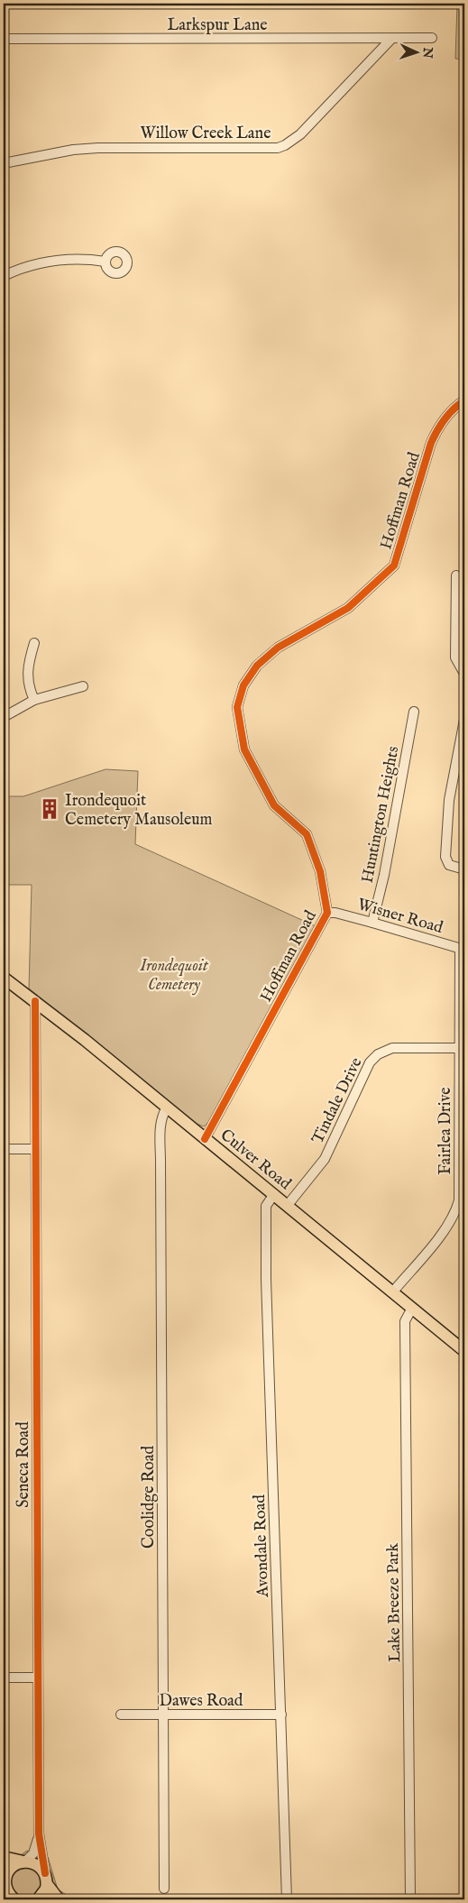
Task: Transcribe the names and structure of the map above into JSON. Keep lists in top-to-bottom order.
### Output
{
  "streets": {
    "main road": ["Culver Road"],
    "street": [
      "Larkspur Lane",
      "Willow Creek Lane",
      "Hoffman Road",
      "Huntington Heights",
      "Wisner Road",
      "Tindale Drive",
      "Fairlea Drive",
      "Seneca Road",
      "Coolidge Road",
      "Avondale Road",
      "Lake Breeze Park",
      "Dawes Road"
    ]
  },
  "crossings": [
    ["Larkspur Lane", "Willow Creek Lane"],
    ["Hoffman Road", "Wisner Road"],
    ["Hoffman Road", "Culver Road"],
    ["Huntington Heights", "Wisner Road"],
    ["Wisner Road", "Fairlea Drive"],
    ["Tindale Drive", "Fairlea Drive"],
    ["Tindale Drive", "Culver Road"],
    ["Fairlea Drive", "Culver Road"],
    ["Culver Road", "Seneca Road"],
    ["Culver Road", "Coolidge Road"],
    ["Culver Road", "Avondale Road"],
    ["Culver Road", "Lake Breeze Park"],
    ["Coolidge Road", "Dawes Road"],
    ["Avondale Road", "Dawes Road"]
  ],
  "parks": ["Irondequoit Cemetery"],
  "places": {
    "building": ["Irondequoit Cemetery Mausoleum"]
  },
  "north": "right"
}
